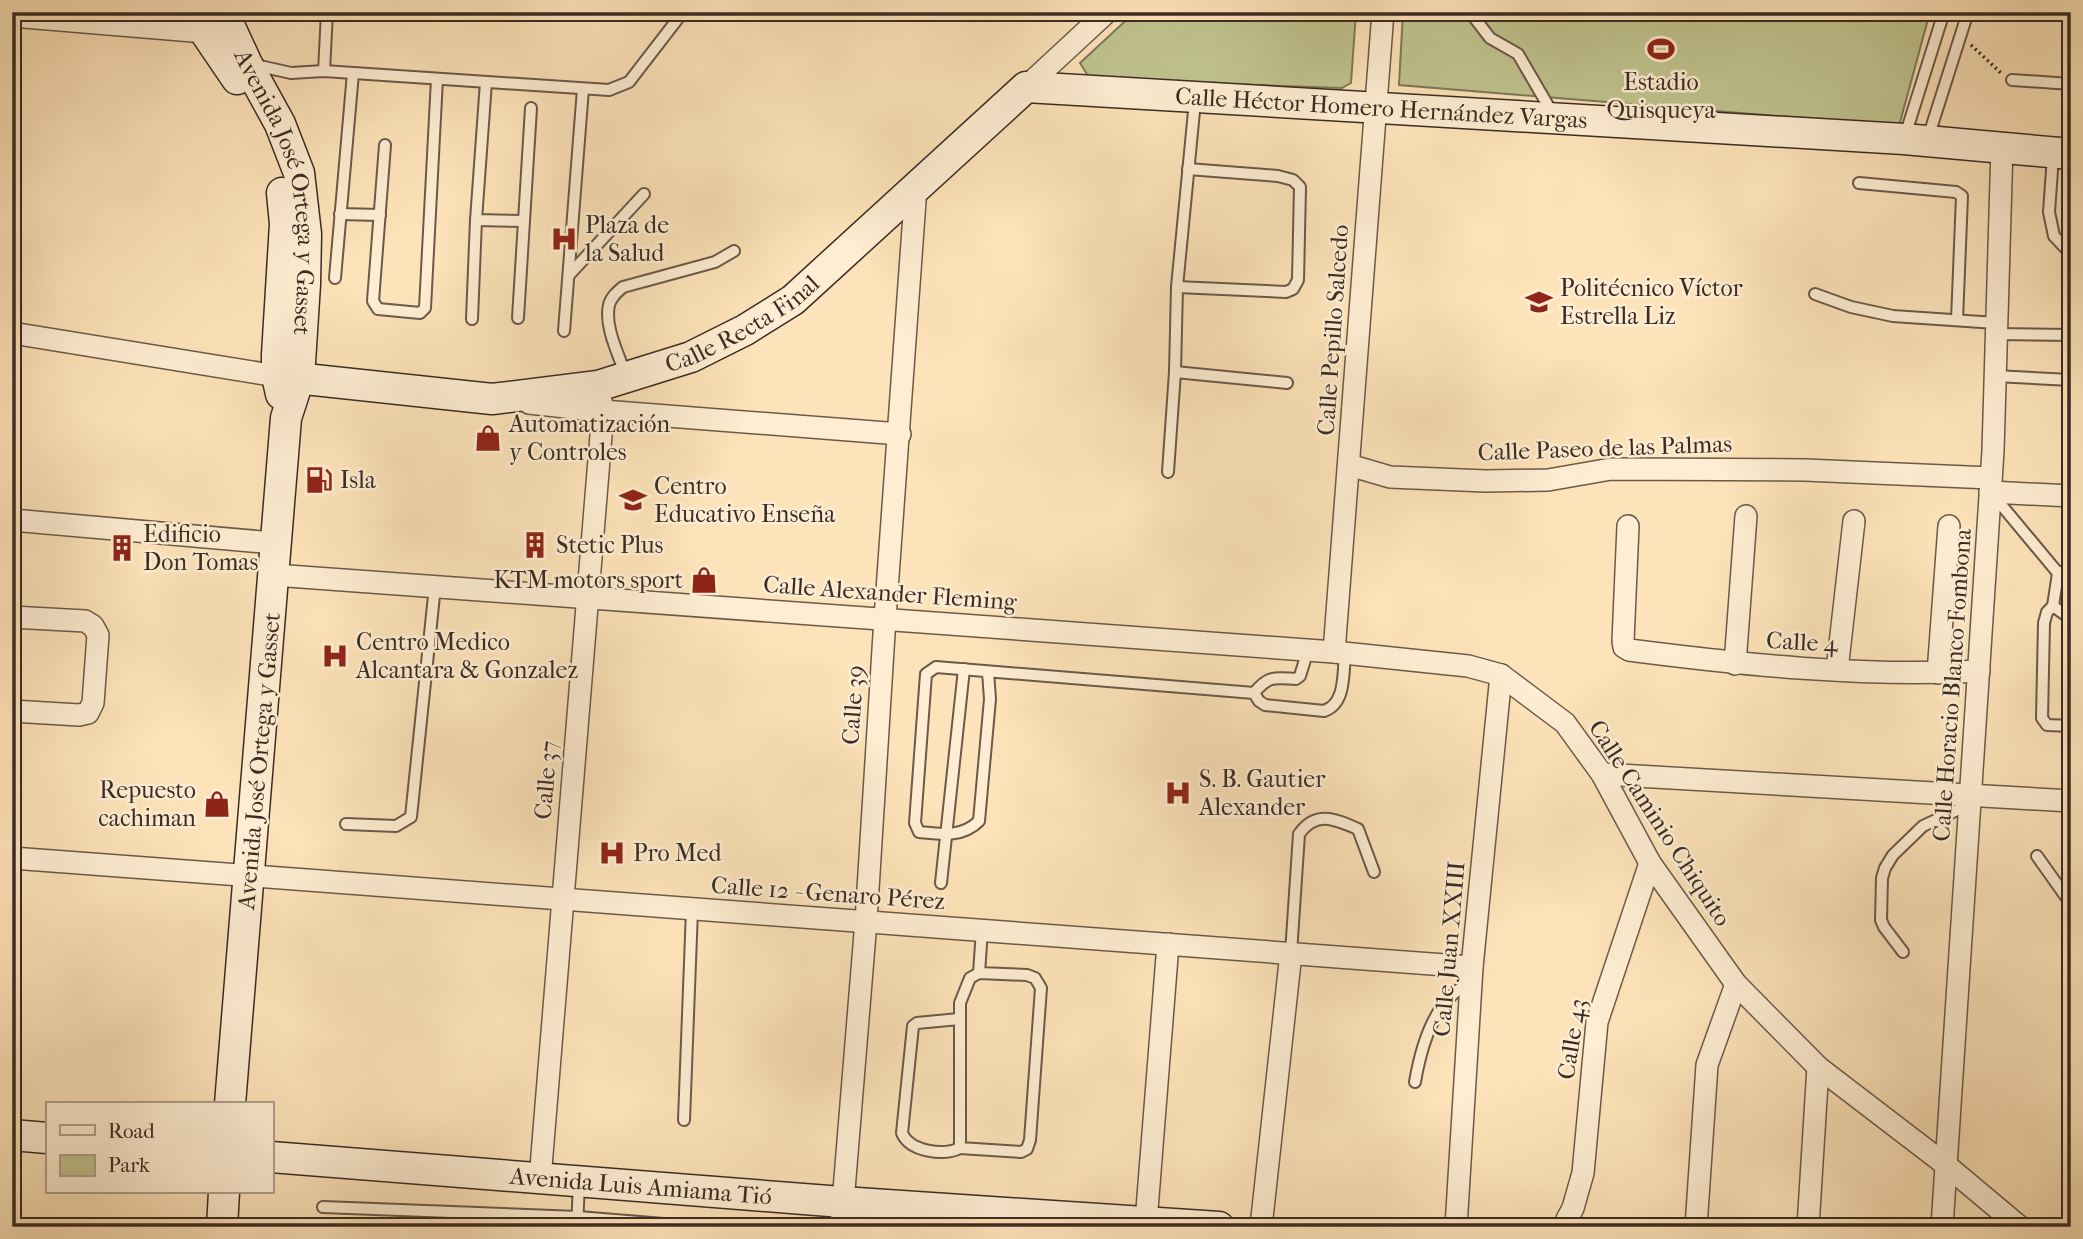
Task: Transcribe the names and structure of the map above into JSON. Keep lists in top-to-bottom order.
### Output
{
  "streets": {
    "main road": [
      "Calle Héctor Homero Hernández Vargas",
      "Avenida José Ortega y Gasset",
      "Calle Recta Final",
      "Avenida Luis Amiama Tió"
    ],
    "street": [
      "Calle Pepillo Salcedo",
      "Calle Paseo de las Palmas",
      "Calle Alexander Fleming",
      "Calle 4",
      "Calle Horacio Blanco Fombona",
      "Calle 39",
      "Calle 37",
      "Calle Caminio Chiquito",
      "Calle 12 - Genaro Pérez",
      "Calle Juan XXIII",
      "Calle 43"
    ]
  },
  "crossings": [
    ["Calle Héctor Homero Hernández Vargas", "Calle Recta Final"],
    ["Calle Héctor Homero Hernández Vargas", "Calle Pepillo Salcedo"],
    ["Calle Héctor Homero Hernández Vargas", "Calle Horacio Blanco Fombona"],
    ["Avenida José Ortega y Gasset", "Calle Recta Final"],
    ["Avenida José Ortega y Gasset", "Calle Alexander Fleming"],
    ["Avenida José Ortega y Gasset", "Calle 12 - Genaro Pérez"],
    ["Calle Recta Final", "Calle 39"],
    ["Calle Recta Final", "Calle 37"],
    ["Calle Pepillo Salcedo", "Calle Paseo de las Palmas"],
    ["Calle Pepillo Salcedo", "Calle Alexander Fleming"],
    ["Calle Paseo de las Palmas", "Calle Horacio Blanco Fombona"],
    ["Calle Alexander Fleming", "Calle 39"],
    ["Calle Alexander Fleming", "Calle 37"],
    ["Calle Alexander Fleming", "Calle Caminio Chiquito"],
    ["Calle Alexander Fleming", "Calle Juan XXIII"],
    ["Calle 4", "Calle Horacio Blanco Fombona"],
    ["Calle Horacio Blanco Fombona", "Calle Caminio Chiquito"],
    ["Calle 39", "Calle 12 - Genaro Pérez"],
    ["Calle 39", "Avenida Luis Amiama Tió"],
    ["Calle 37", "Calle 12 - Genaro Pérez"],
    ["Calle 37", "Avenida Luis Amiama Tió"],
    ["Calle Caminio Chiquito", "Calle Juan XXIII"],
    ["Calle Caminio Chiquito", "Calle 43"],
    ["Calle 12 - Genaro Pérez", "Calle Juan XXIII"]
  ],
  "places": {
    "sports": ["Estadio Quisqueya"],
    "hospital": [
      "Plaza de la Salud",
      "Centro Medico Alcantara & Gonzalez",
      "S. B. Gautier Alexander",
      "Pro Med"
    ],
    "school or university": ["Politécnico Víctor Estrella Liz", "Centro Educativo Enseña"],
    "shop": ["Automatización y Controles", "KTM motors sport", "Repuesto cachiman"],
    "fuel station": ["Isla"],
    "building": ["Stetic Plus", "Edificio Don Tomas"]
  },
  "legend": ["Road", "Park"]
}
